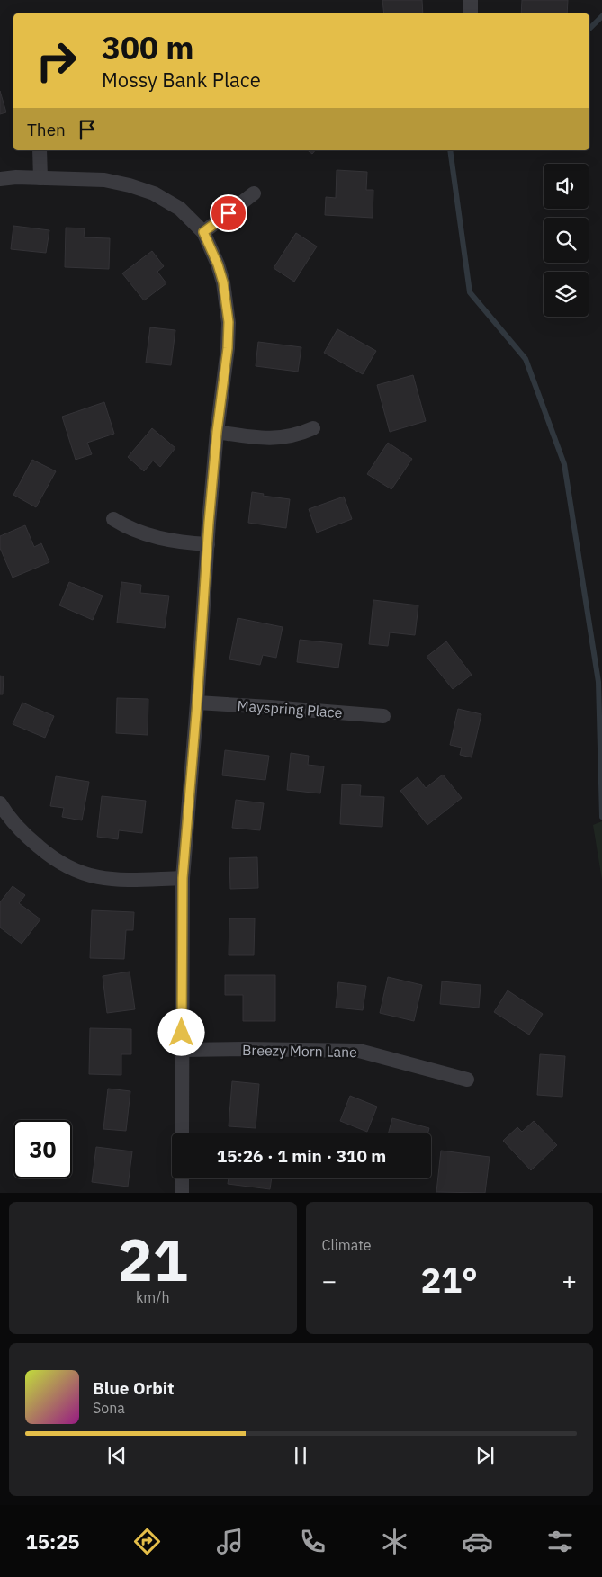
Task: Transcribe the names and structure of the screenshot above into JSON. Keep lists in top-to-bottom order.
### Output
{
  "streets": {
    "street": ["Mayspring Place", "Breezy Morn Lane"]
  },
  "page": {
    "turn": ["300 m", "Mossy Bank Place"],
    "then": "Then",
    "limit": "30",
    "trip": "15:26 · 1 min · 310 m",
    "tile": [
      ["21", "km/h"],
      "Climate"
    ],
    "heat": ["−", "21°", "+"],
    "song": ["Blue Orbit", "Sona"],
    "tabs": "15:25"
  }
}
